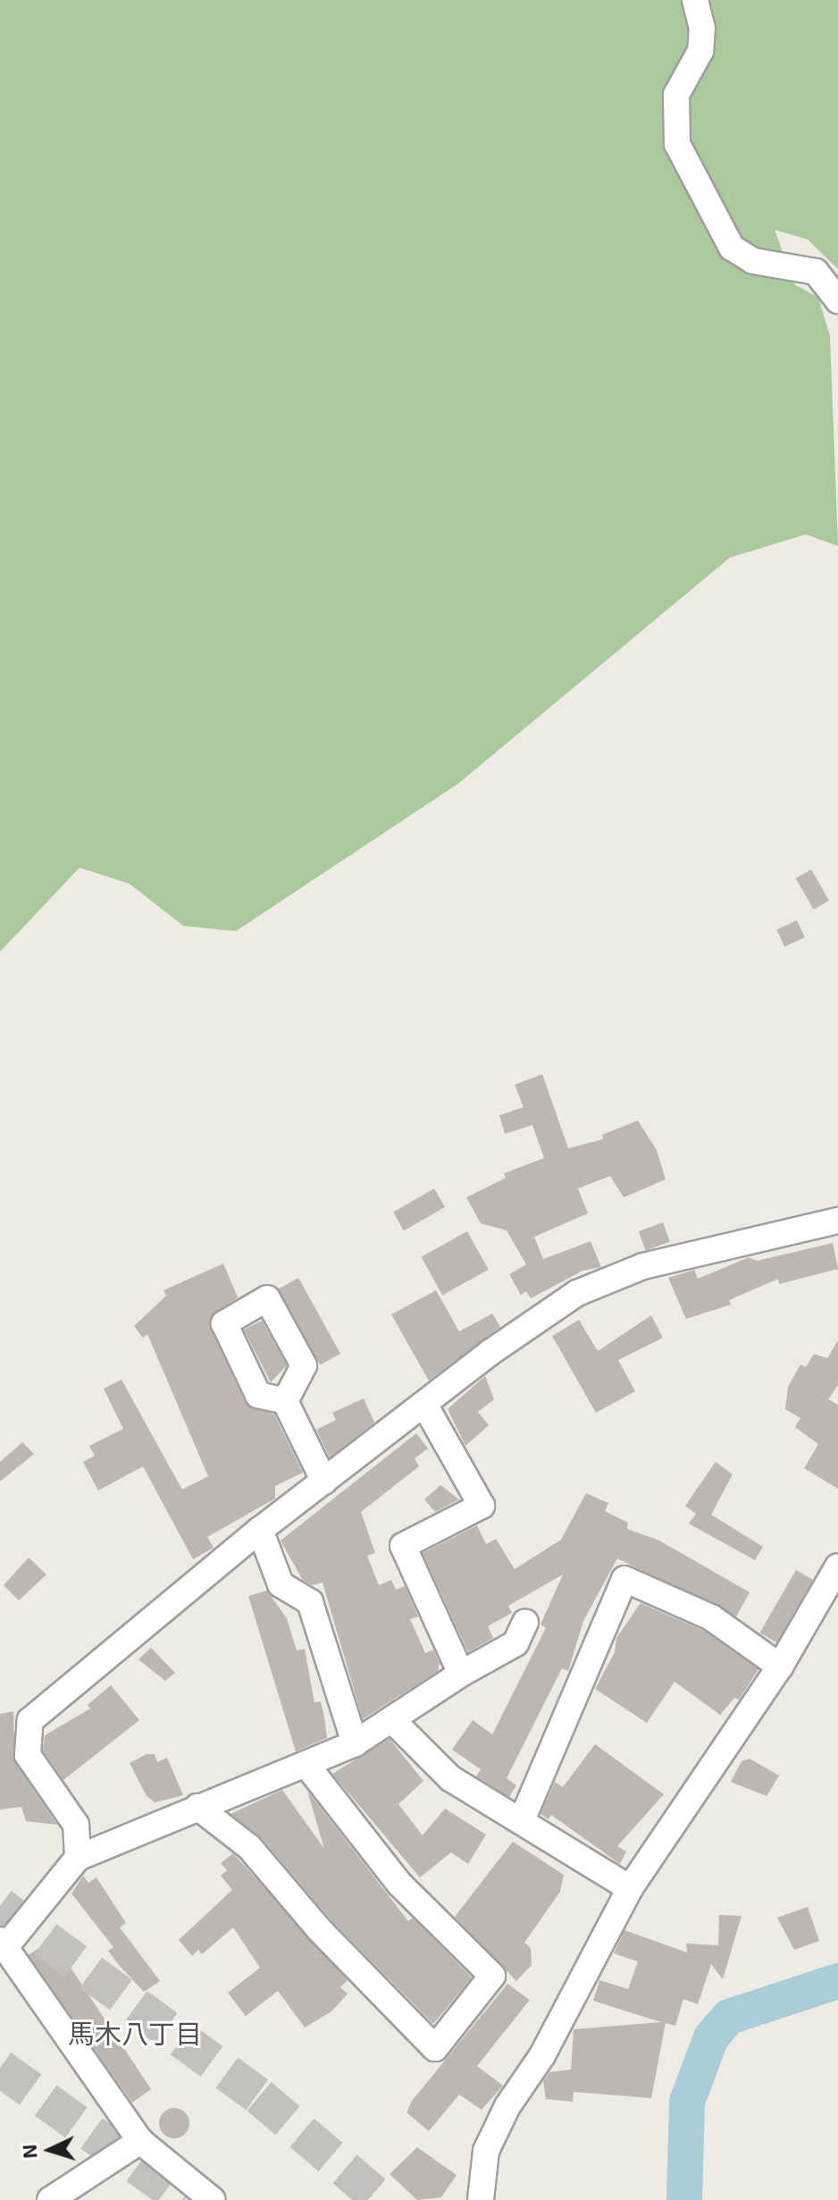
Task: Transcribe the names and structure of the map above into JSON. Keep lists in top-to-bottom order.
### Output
{
  "districts": ["馬木八丁目"],
  "north": "left"
}
